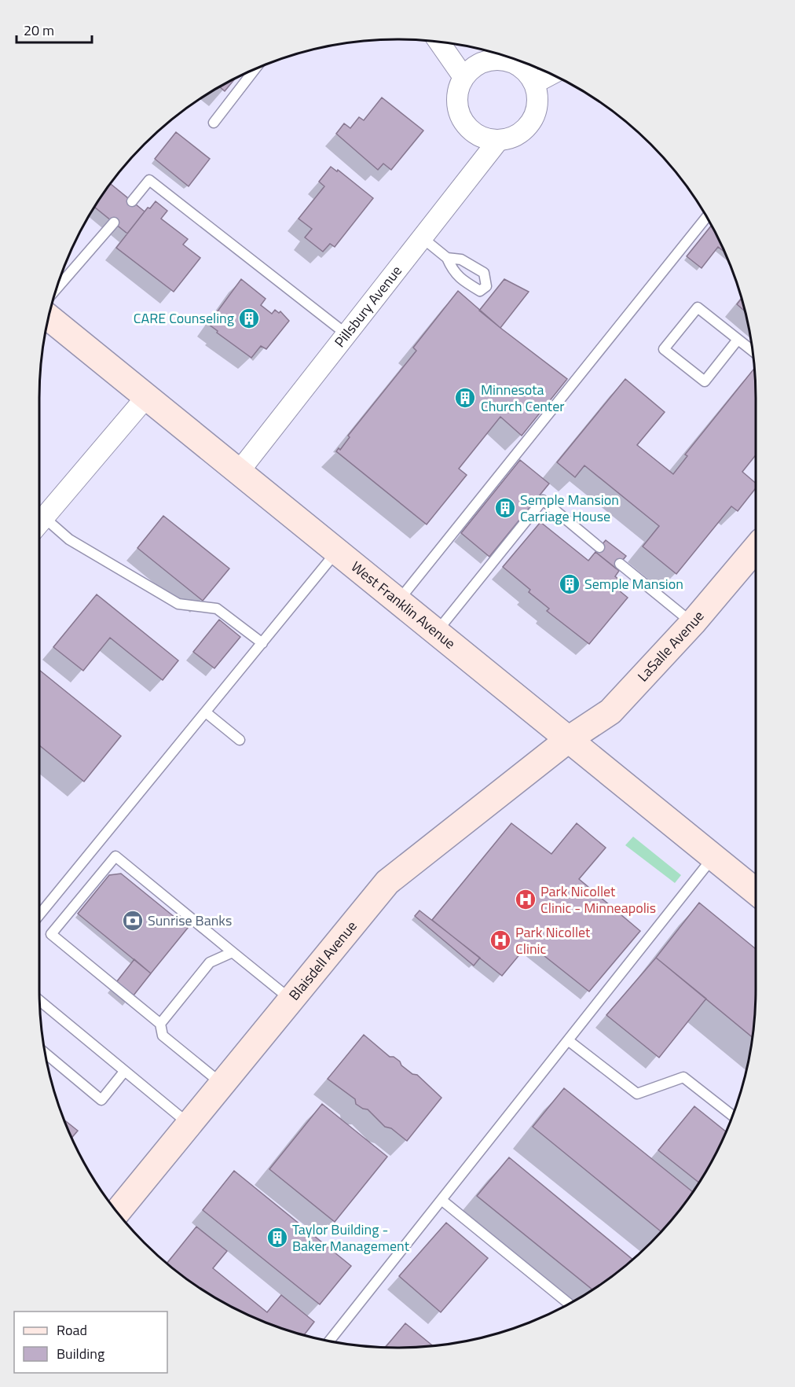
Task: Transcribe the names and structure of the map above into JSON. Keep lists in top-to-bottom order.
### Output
{
  "streets": {
    "street": [
      "Pillsbury Avenue",
      "West Franklin Avenue",
      "LaSalle Avenue",
      "Blaisdell Avenue"
    ]
  },
  "crossings": [
    ["Pillsbury Avenue", "West Franklin Avenue"],
    ["West Franklin Avenue", "LaSalle Avenue"],
    ["West Franklin Avenue", "Blaisdell Avenue"],
    ["LaSalle Avenue", "Blaisdell Avenue"]
  ],
  "places": {
    "building": [
      "CARE Counseling",
      "Minnesota Church Center",
      "Semple Mansion Carriage House",
      "Semple Mansion",
      "Taylor Building - Baker Management"
    ],
    "hospital": ["Park Nicollet Clinic - Minneapolis", "Park Nicollet Clinic"],
    "bank": ["Sunrise Banks"]
  },
  "legend": ["Road", "Building"],
  "scale_bar": "20 m"
}
